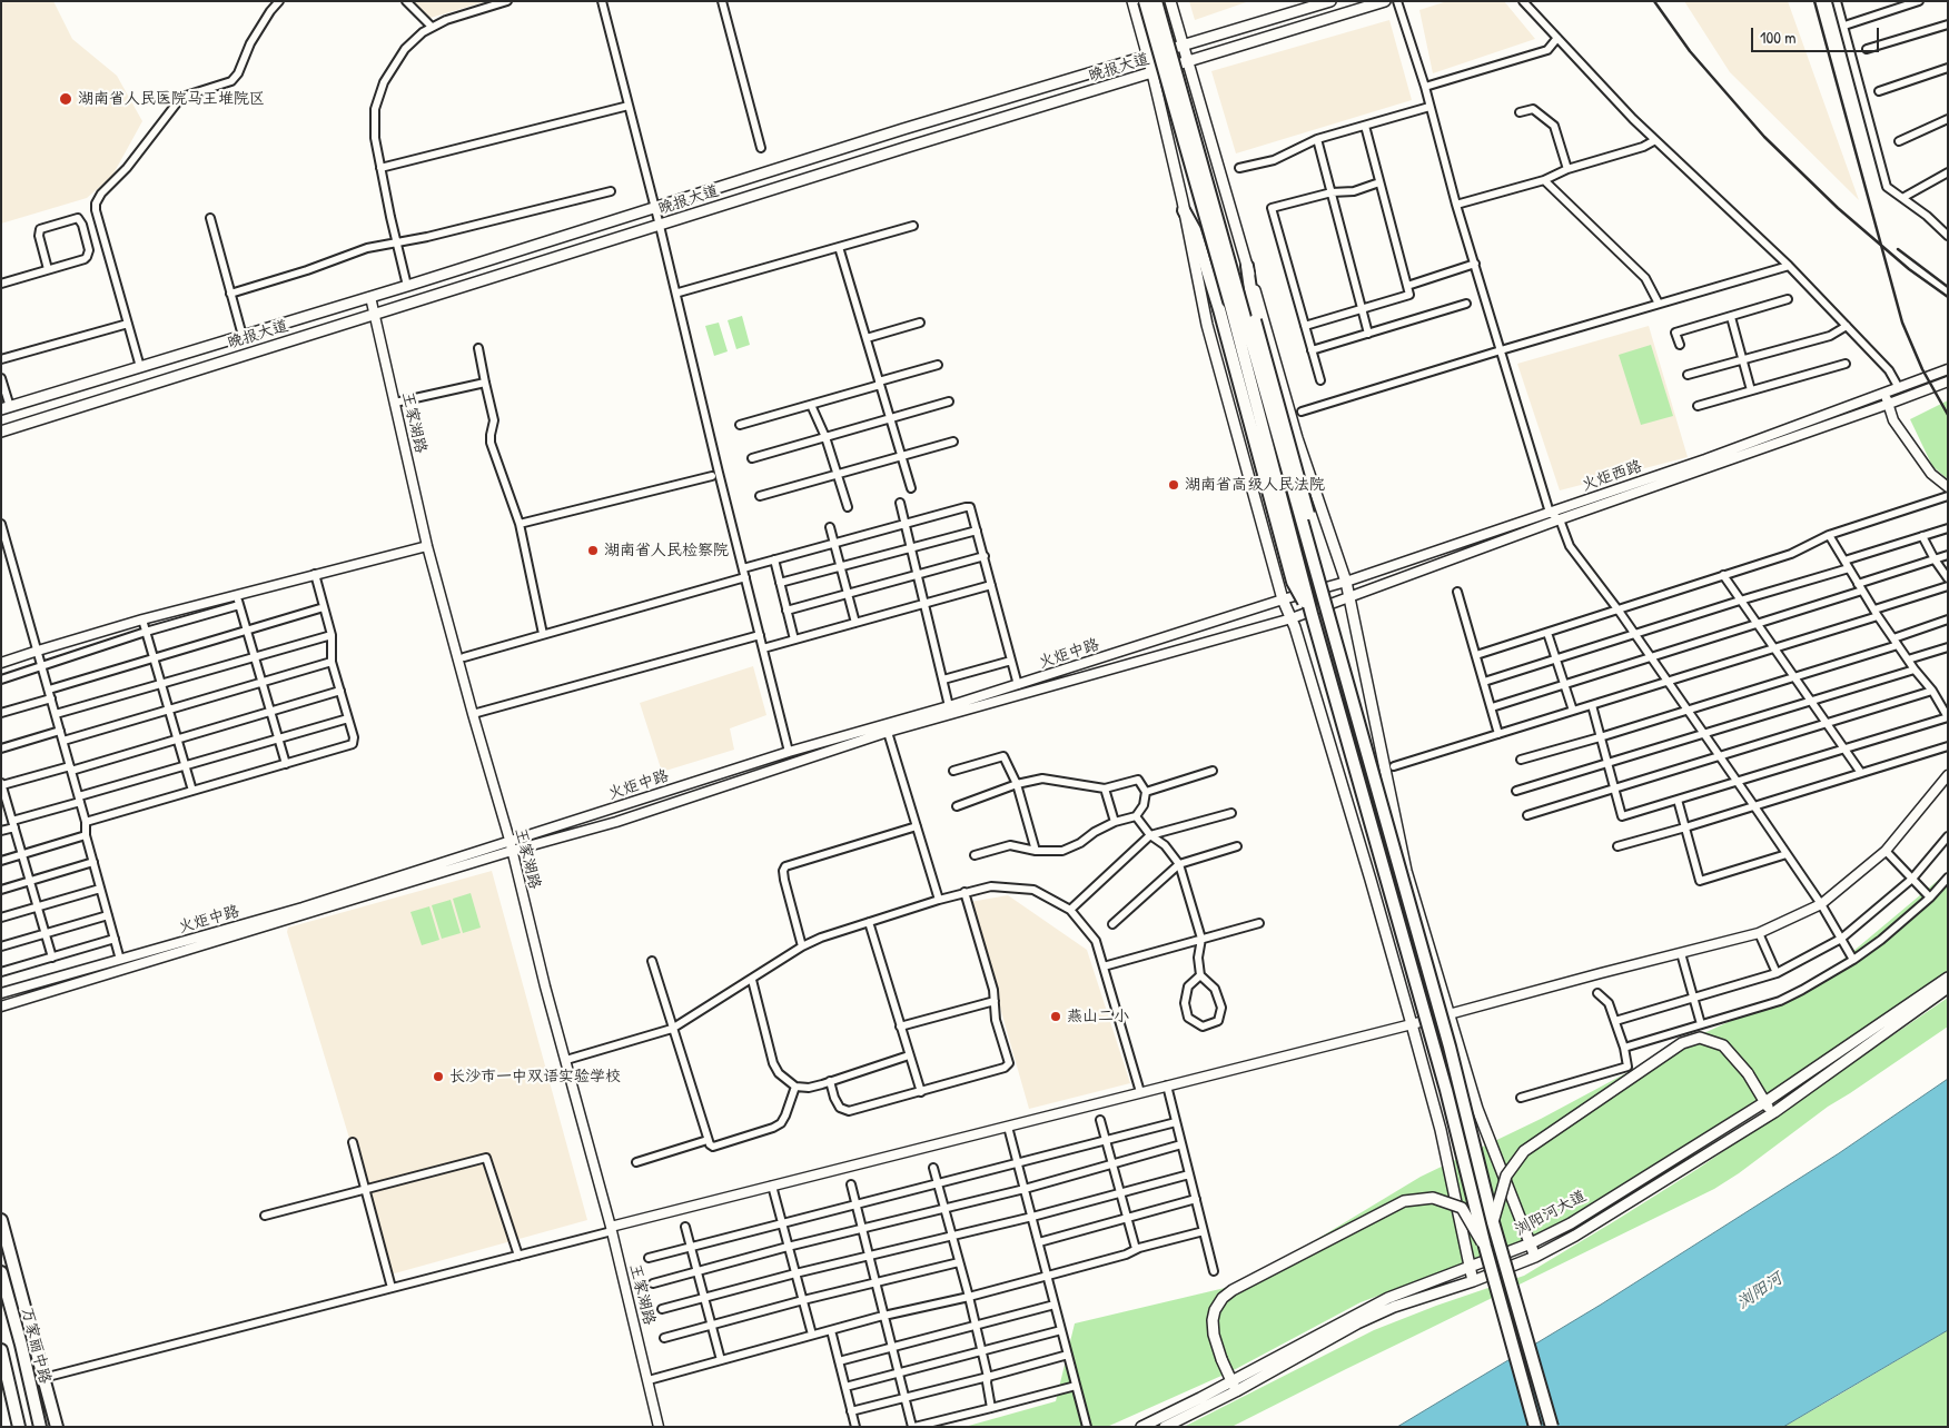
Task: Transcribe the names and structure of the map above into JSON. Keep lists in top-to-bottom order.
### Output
{
  "streets": {
    "main road": ["晚报大道", "浏阳河大道", "万家丽中路"],
    "street": ["王家湖路", "火炬西路", "火炬中路"]
  },
  "crossings": [
    ["晚报大道", "王家湖路"],
    ["王家湖路", "火炬中路"],
    ["火炬西路", "火炬中路"]
  ],
  "water": ["浏阳河"],
  "places": [
    "湖南省人民医院马王堆院区",
    "湖南省高级人民法院",
    "湖南省人民检察院",
    "燕山二小",
    "长沙市一中双语实验学校"
  ],
  "scale_bar": "100 m"
}
